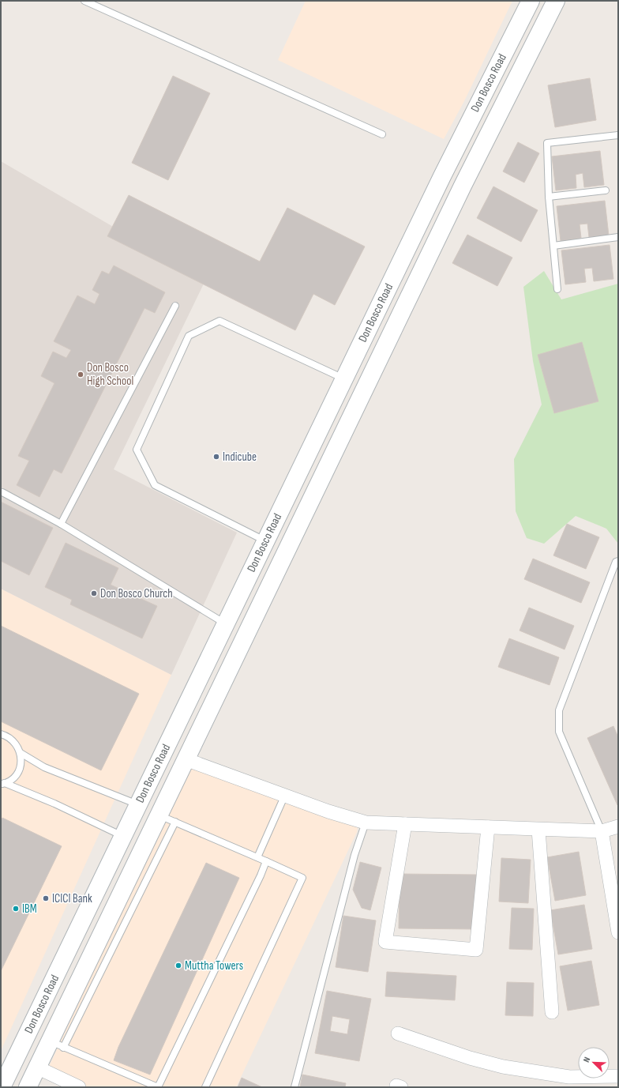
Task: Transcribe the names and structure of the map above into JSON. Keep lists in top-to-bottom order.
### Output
{
  "streets": {
    "main road": ["Don Bosco Road"]
  },
  "places": [
    "Don Bosco High School",
    "Indicube",
    "Don Bosco Church",
    "ICICI Bank",
    "IBM",
    "Muttha Towers"
  ],
  "north": "top left"
}
